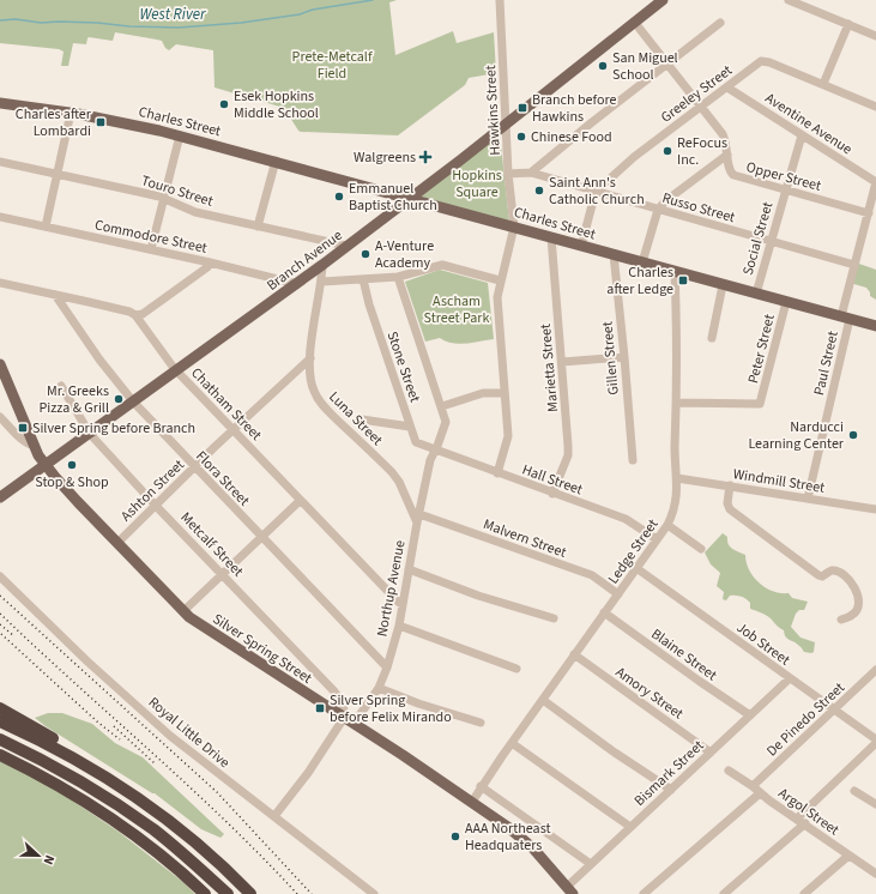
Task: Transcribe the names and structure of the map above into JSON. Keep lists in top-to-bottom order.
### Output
{
  "streets": {
    "main road": ["Charles Street", "Branch Avenue", "Silver Spring Street"],
    "street": [
      "Greeley Street",
      "Hawkins Street",
      "Aventine Avenue",
      "Opper Street",
      "Touro Street",
      "Russo Street",
      "Commodore Street",
      "Social Street",
      "Peter Street",
      "Gillen Street",
      "Paul Street",
      "Stone Street",
      "Marietta Street",
      "Chatham Street",
      "Luna Street",
      "Flora Street",
      "Hall Street",
      "Windmill Street",
      "Ashton Street",
      "Malvern Street",
      "Metcalf Street",
      "Ledge Street",
      "Northup Avenue",
      "Job Street",
      "Blaine Street",
      "Amory Street",
      "De Pinedo Street",
      "Royal Little Drive",
      "Bismark Street",
      "Argol Street"
    ]
  },
  "crossings": [
    ["Greeley Street", "Aventine Avenue"],
    ["Greeley Street", "Opper Street"],
    ["Greeley Street", "Russo Street"],
    ["Hawkins Street", "Charles Street"],
    ["Hawkins Street", "Russo Street"],
    ["Hawkins Street", "Branch Avenue"],
    ["Hawkins Street", "Hall Street"],
    ["Charles Street", "Social Street"],
    ["Charles Street", "Branch Avenue"],
    ["Charles Street", "Peter Street"],
    ["Charles Street", "Gillen Street"],
    ["Charles Street", "Paul Street"],
    ["Charles Street", "Marietta Street"],
    ["Charles Street", "Ledge Street"],
    ["Aventine Avenue", "Social Street"],
    ["Aventine Avenue", "Paul Street"],
    ["Opper Street", "Social Street"],
    ["Opper Street", "Branch Avenue"],
    ["Opper Street", "Paul Street"],
    ["Touro Street", "Branch Avenue"],
    ["Russo Street", "Social Street"],
    ["Russo Street", "Paul Street"],
    ["Commodore Street", "Branch Avenue"],
    ["Branch Avenue", "Chatham Street"],
    ["Branch Avenue", "Luna Street"],
    ["Branch Avenue", "Flora Street"],
    ["Branch Avenue", "Metcalf Street"],
    ["Branch Avenue", "Silver Spring Street"],
    ["Peter Street", "Ledge Street"],
    ["Paul Street", "Windmill Street"],
    ["Stone Street", "Hall Street"],
    ["Stone Street", "Northup Avenue"],
    ["Marietta Street", "Hall Street"],
    ["Chatham Street", "Ashton Street"],
    ["Chatham Street", "Northup Avenue"],
    ["Luna Street", "Ashton Street"],
    ["Luna Street", "Northup Avenue"],
    ["Flora Street", "Ashton Street"],
    ["Flora Street", "Northup Avenue"],
    ["Hall Street", "Ledge Street"],
    ["Hall Street", "Northup Avenue"],
    ["Windmill Street", "Ledge Street"],
    ["Ashton Street", "Metcalf Street"],
    ["Ashton Street", "Silver Spring Street"],
    ["Malvern Street", "Ledge Street"],
    ["Malvern Street", "Northup Avenue"],
    ["Metcalf Street", "Silver Spring Street"],
    ["Ledge Street", "Job Street"],
    ["Ledge Street", "Silver Spring Street"],
    ["Ledge Street", "Blaine Street"],
    ["Ledge Street", "Amory Street"],
    ["Northup Avenue", "Silver Spring Street"],
    ["Job Street", "De Pinedo Street"],
    ["Job Street", "Bismark Street"],
    ["Silver Spring Street", "Bismark Street"],
    ["Blaine Street", "Bismark Street"],
    ["Amory Street", "Bismark Street"],
    ["De Pinedo Street", "Argol Street"]
  ],
  "water": ["West River"],
  "parks": ["Prete-Metcalf Field", "Hopkins Square", "Ascham Street Park"],
  "places": {
    "other": [
      "San Miguel School",
      "Esek Hopkins Middle School",
      "Chinese Food",
      "ReFocus Inc.",
      "Saint Ann's Catholic Church",
      "Emmanuel Baptist Church",
      "A-Venture Academy",
      "Mr. Greeks Pizza & Grill",
      "Narducci Learning Center",
      "Stop & Shop",
      "AAA Northeast Headquaters"
    ],
    "transit": [
      "Branch before Hawkins",
      "Charles after Lombardi",
      "Charles after Ledge",
      "Silver Spring before Branch",
      "Silver Spring before Felix Mirando"
    ],
    "health": ["Walgreens"]
  },
  "north": "right"
}
